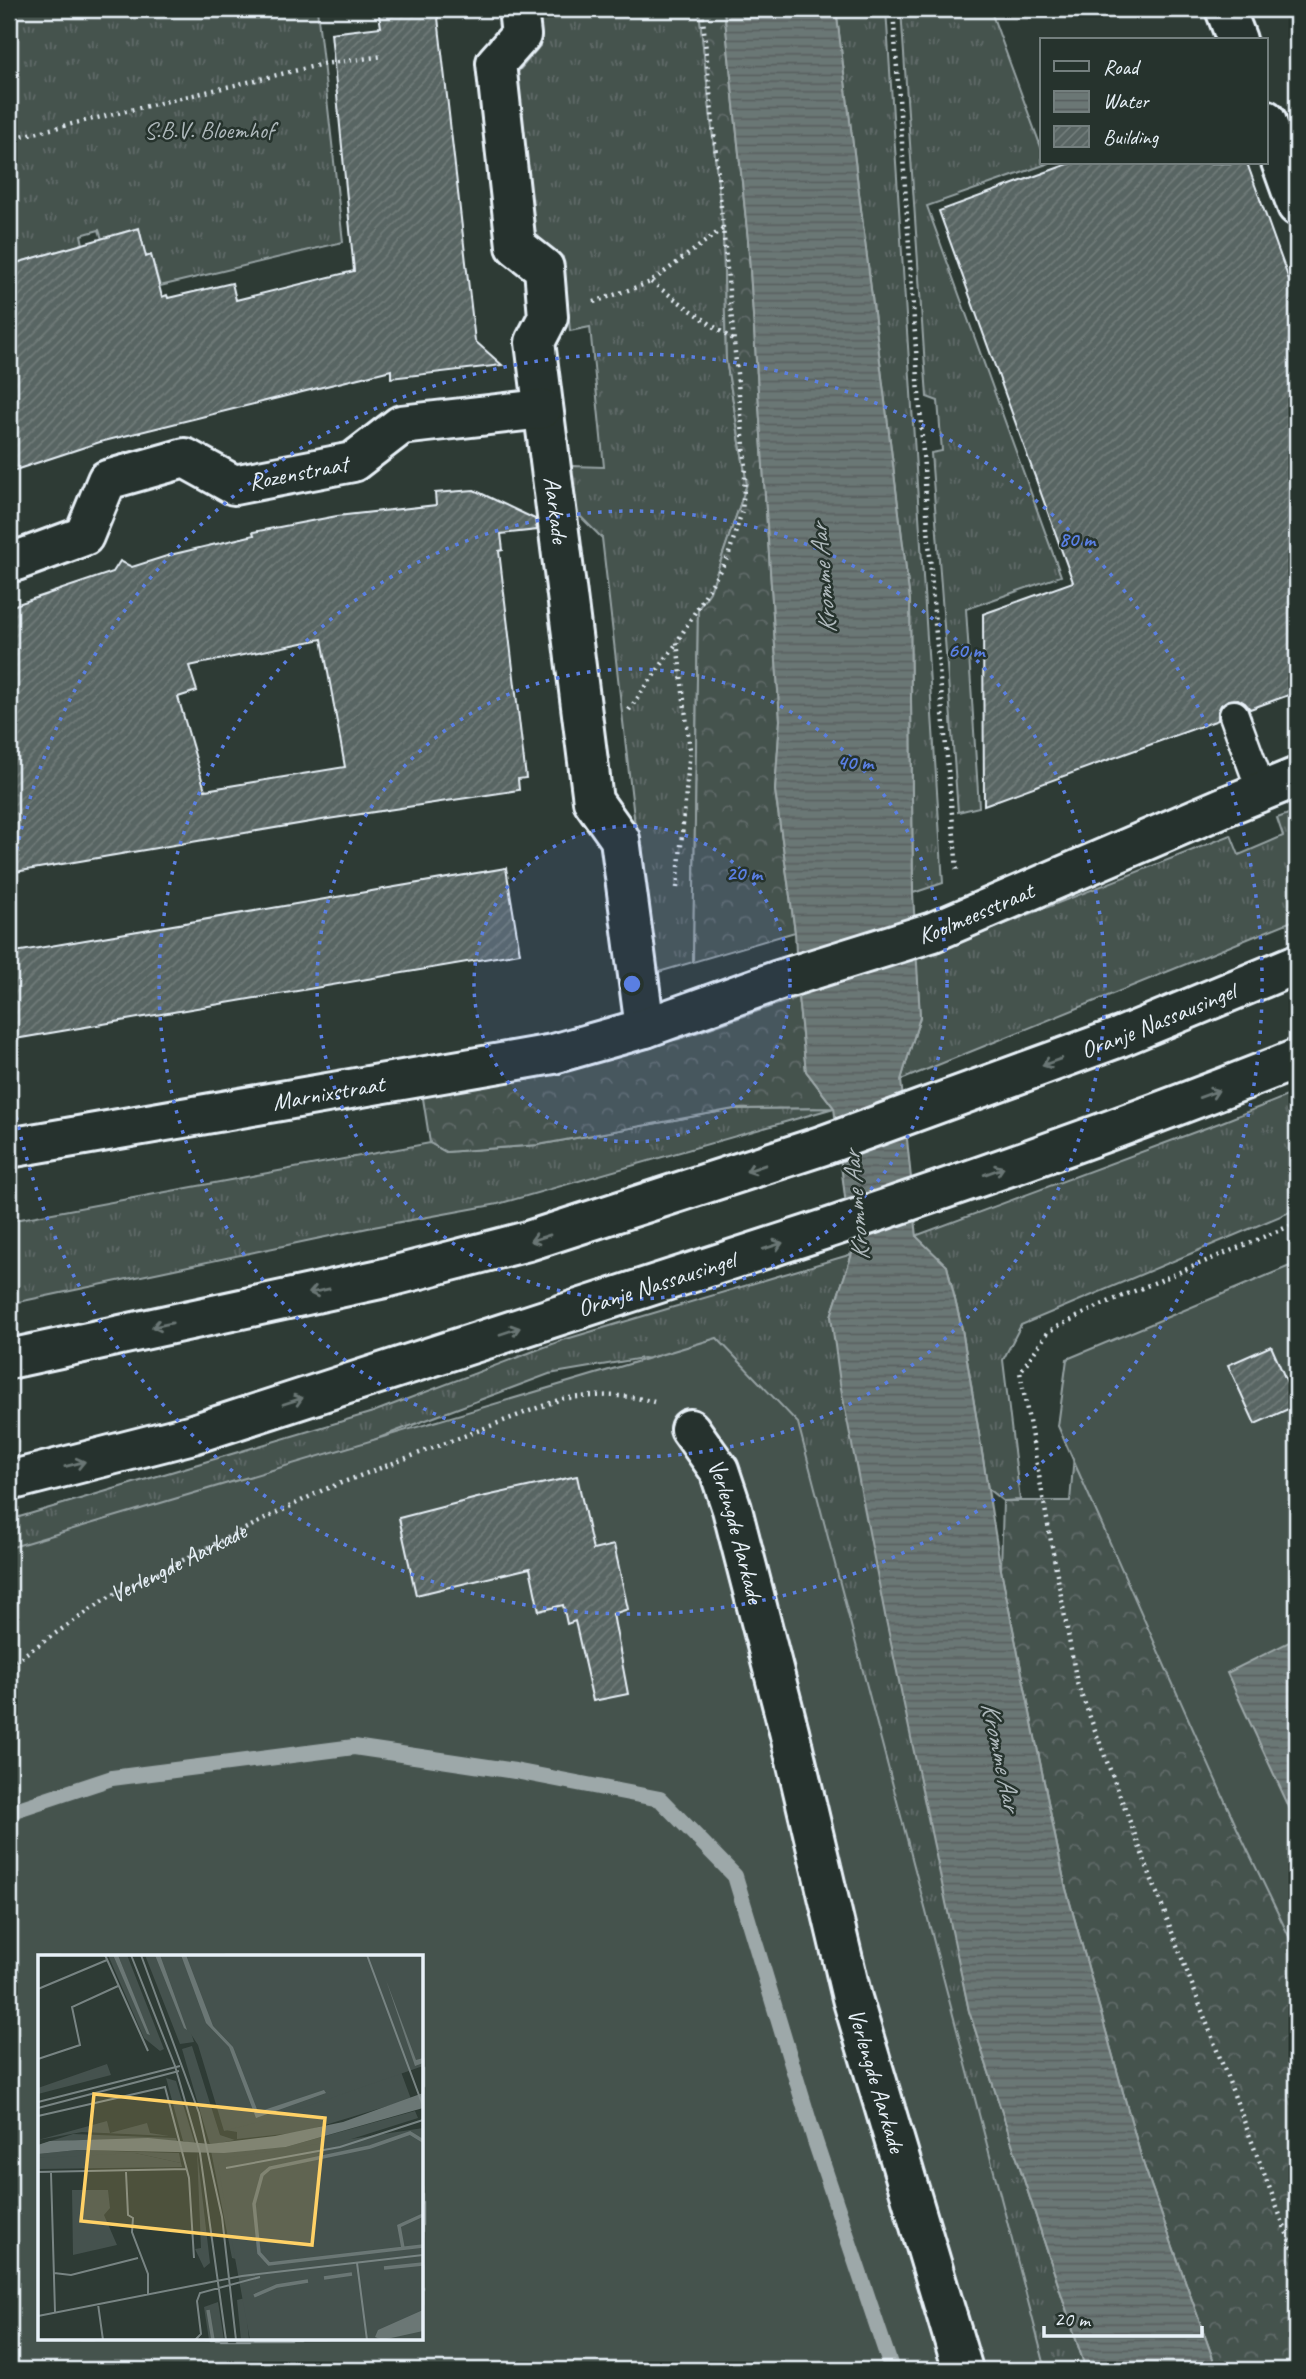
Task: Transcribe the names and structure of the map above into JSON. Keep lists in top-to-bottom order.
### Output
{
  "streets": {
    "street": [
      "Rozenstraat",
      "Aarkade",
      "Koolmeesstraat",
      "Oranje Nassausingel",
      "Marnixstraat",
      "Verlengde Aarkade"
    ]
  },
  "crossings": [
    ["Rozenstraat", "Aarkade"],
    ["Aarkade", "Koolmeesstraat"],
    ["Aarkade", "Marnixstraat"],
    ["Koolmeesstraat", "Marnixstraat"]
  ],
  "water": ["Kromme Aar"],
  "parks": ["S.B.V. Bloemhof"],
  "legend": ["Road", "Water", "Building"],
  "scale_bar": "20 m",
  "rings": [
    "80 m",
    "60 m",
    "40 m",
    "20 m"
  ]
}
